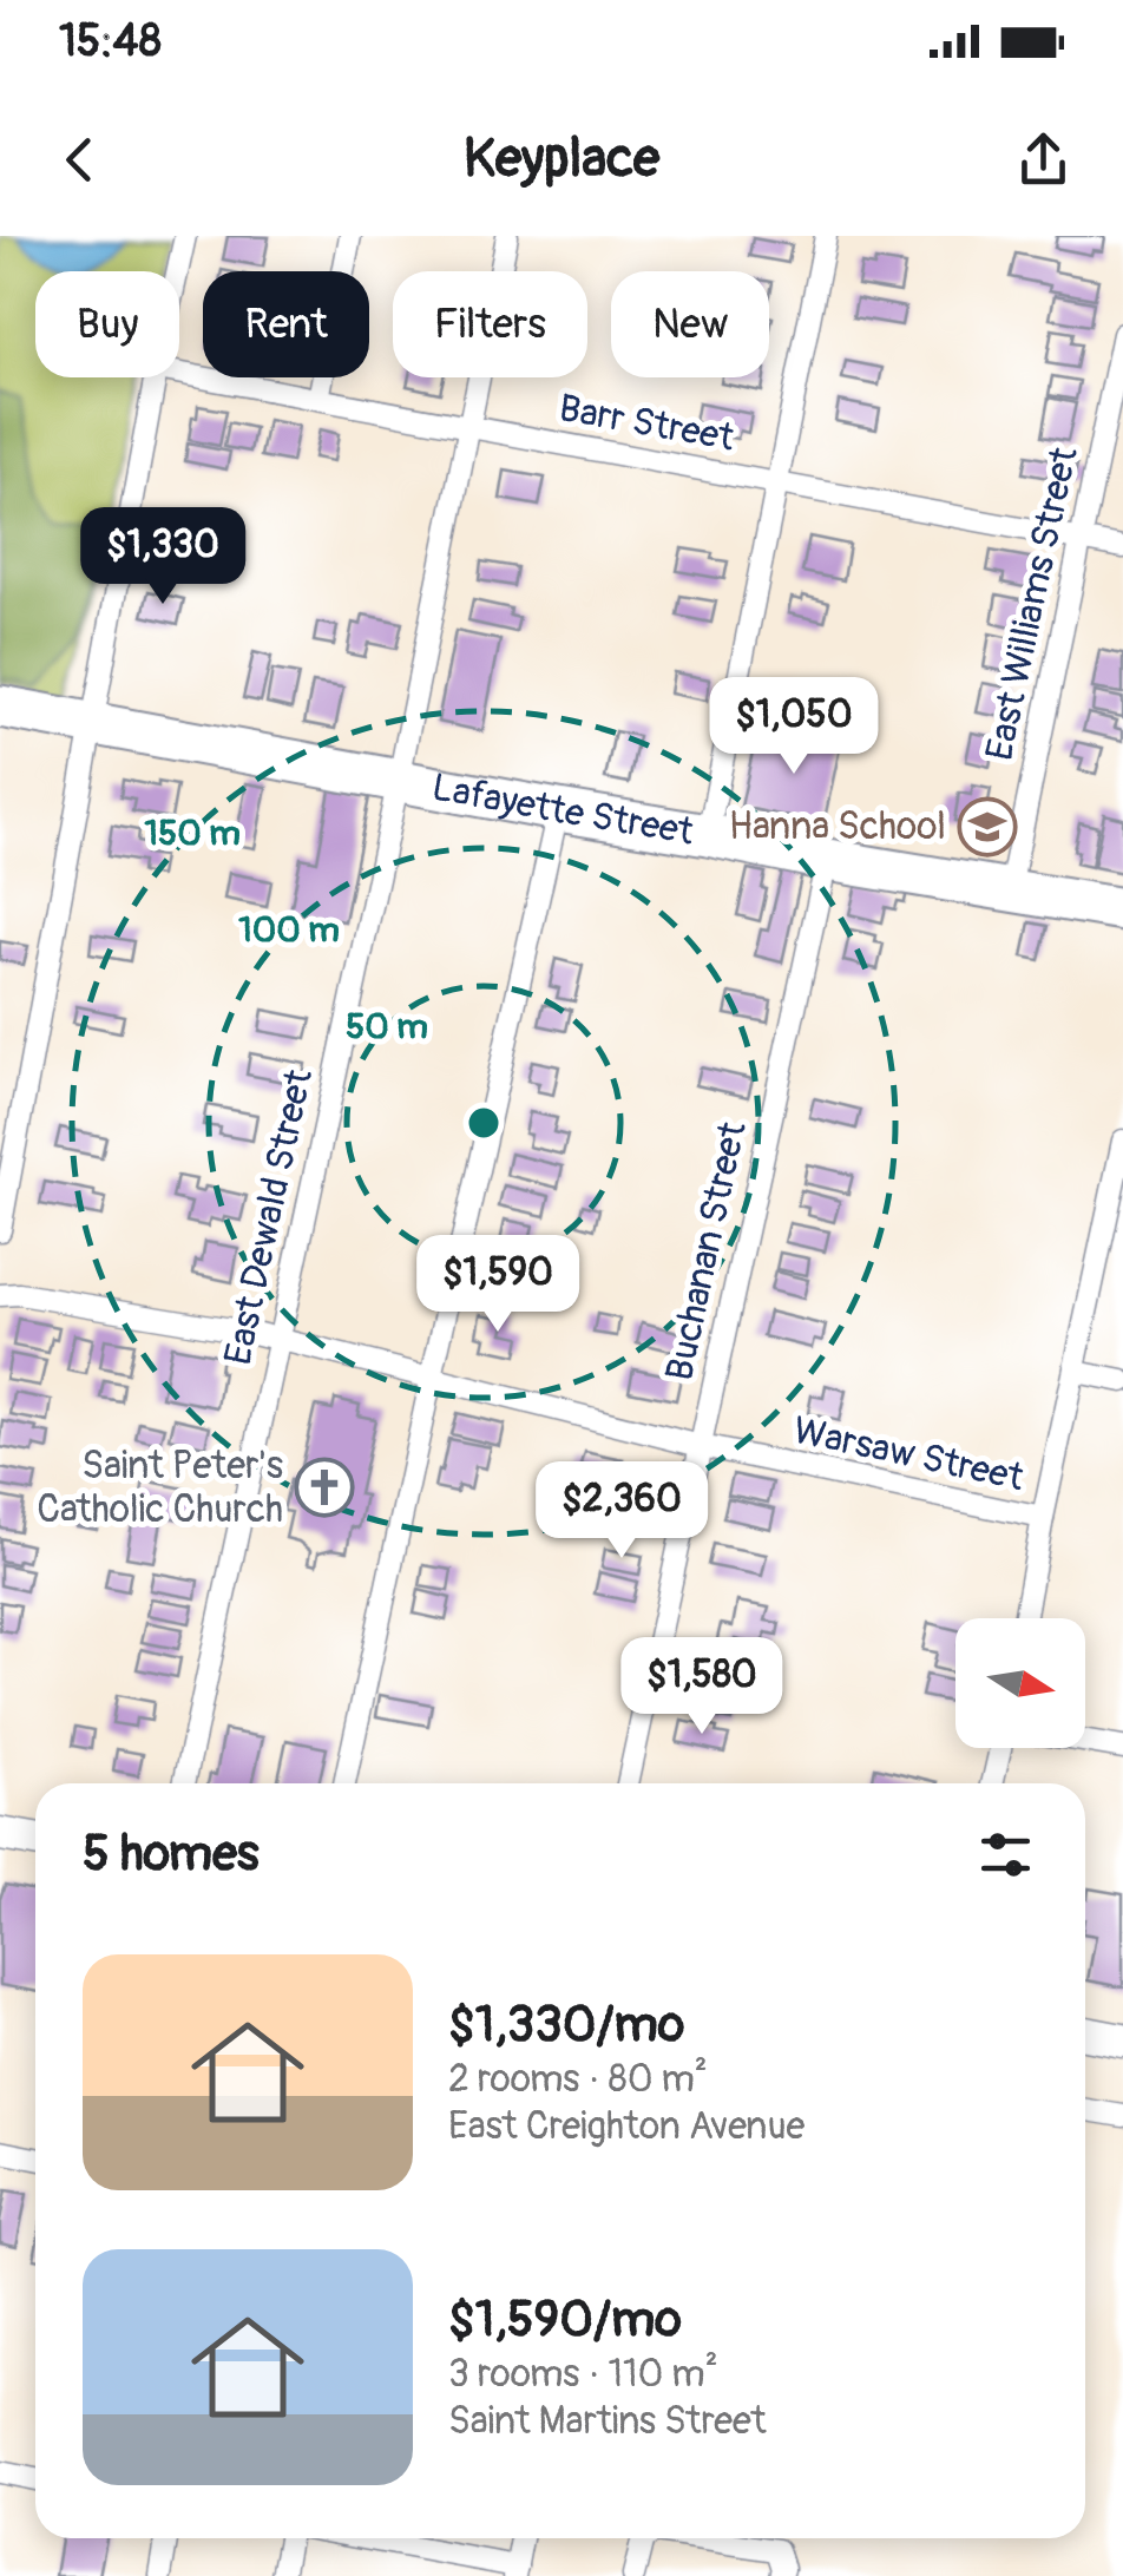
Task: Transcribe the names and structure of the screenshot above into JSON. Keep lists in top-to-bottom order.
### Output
{
  "streets": {
    "highway": ["Lafayette Street"],
    "street": [
      "Barr Street",
      "East Williams Street",
      "East Dewald Street",
      "Buchanan Street",
      "Warsaw Street"
    ]
  },
  "crossings": [
    ["Barr Street", "East Williams Street"],
    ["Barr Street", "East Dewald Street"],
    ["East Williams Street", "Lafayette Street"],
    ["Lafayette Street", "East Dewald Street"],
    ["Lafayette Street", "Buchanan Street"],
    ["East Dewald Street", "Warsaw Street"],
    ["Buchanan Street", "Warsaw Street"]
  ],
  "places": {
    "school or university": ["Hanna School"],
    "church": ["Saint Peter's Catholic Church"]
  },
  "north": "right",
  "page": {
    "status": "15:48",
    "header": "Keyplace",
    "chip": [
      "Buy",
      "Rent",
      "Filters",
      "New"
    ],
    "price": [
      "$1,330",
      "$1,050",
      "$1,590",
      "$2,360",
      "$1,580"
    ],
    "heading": "5 homes",
    "list": [
      {
        "name": "$1,330/mo",
        "note": "2 rooms · 80 m² · East Creighton Avenue"
      },
      {
        "name": "$1,590/mo",
        "note": "3 rooms · 110 m² · Saint Martins Street"
      }
    ]
  },
  "rings": ["150 m", "100 m", "50 m"]
}
